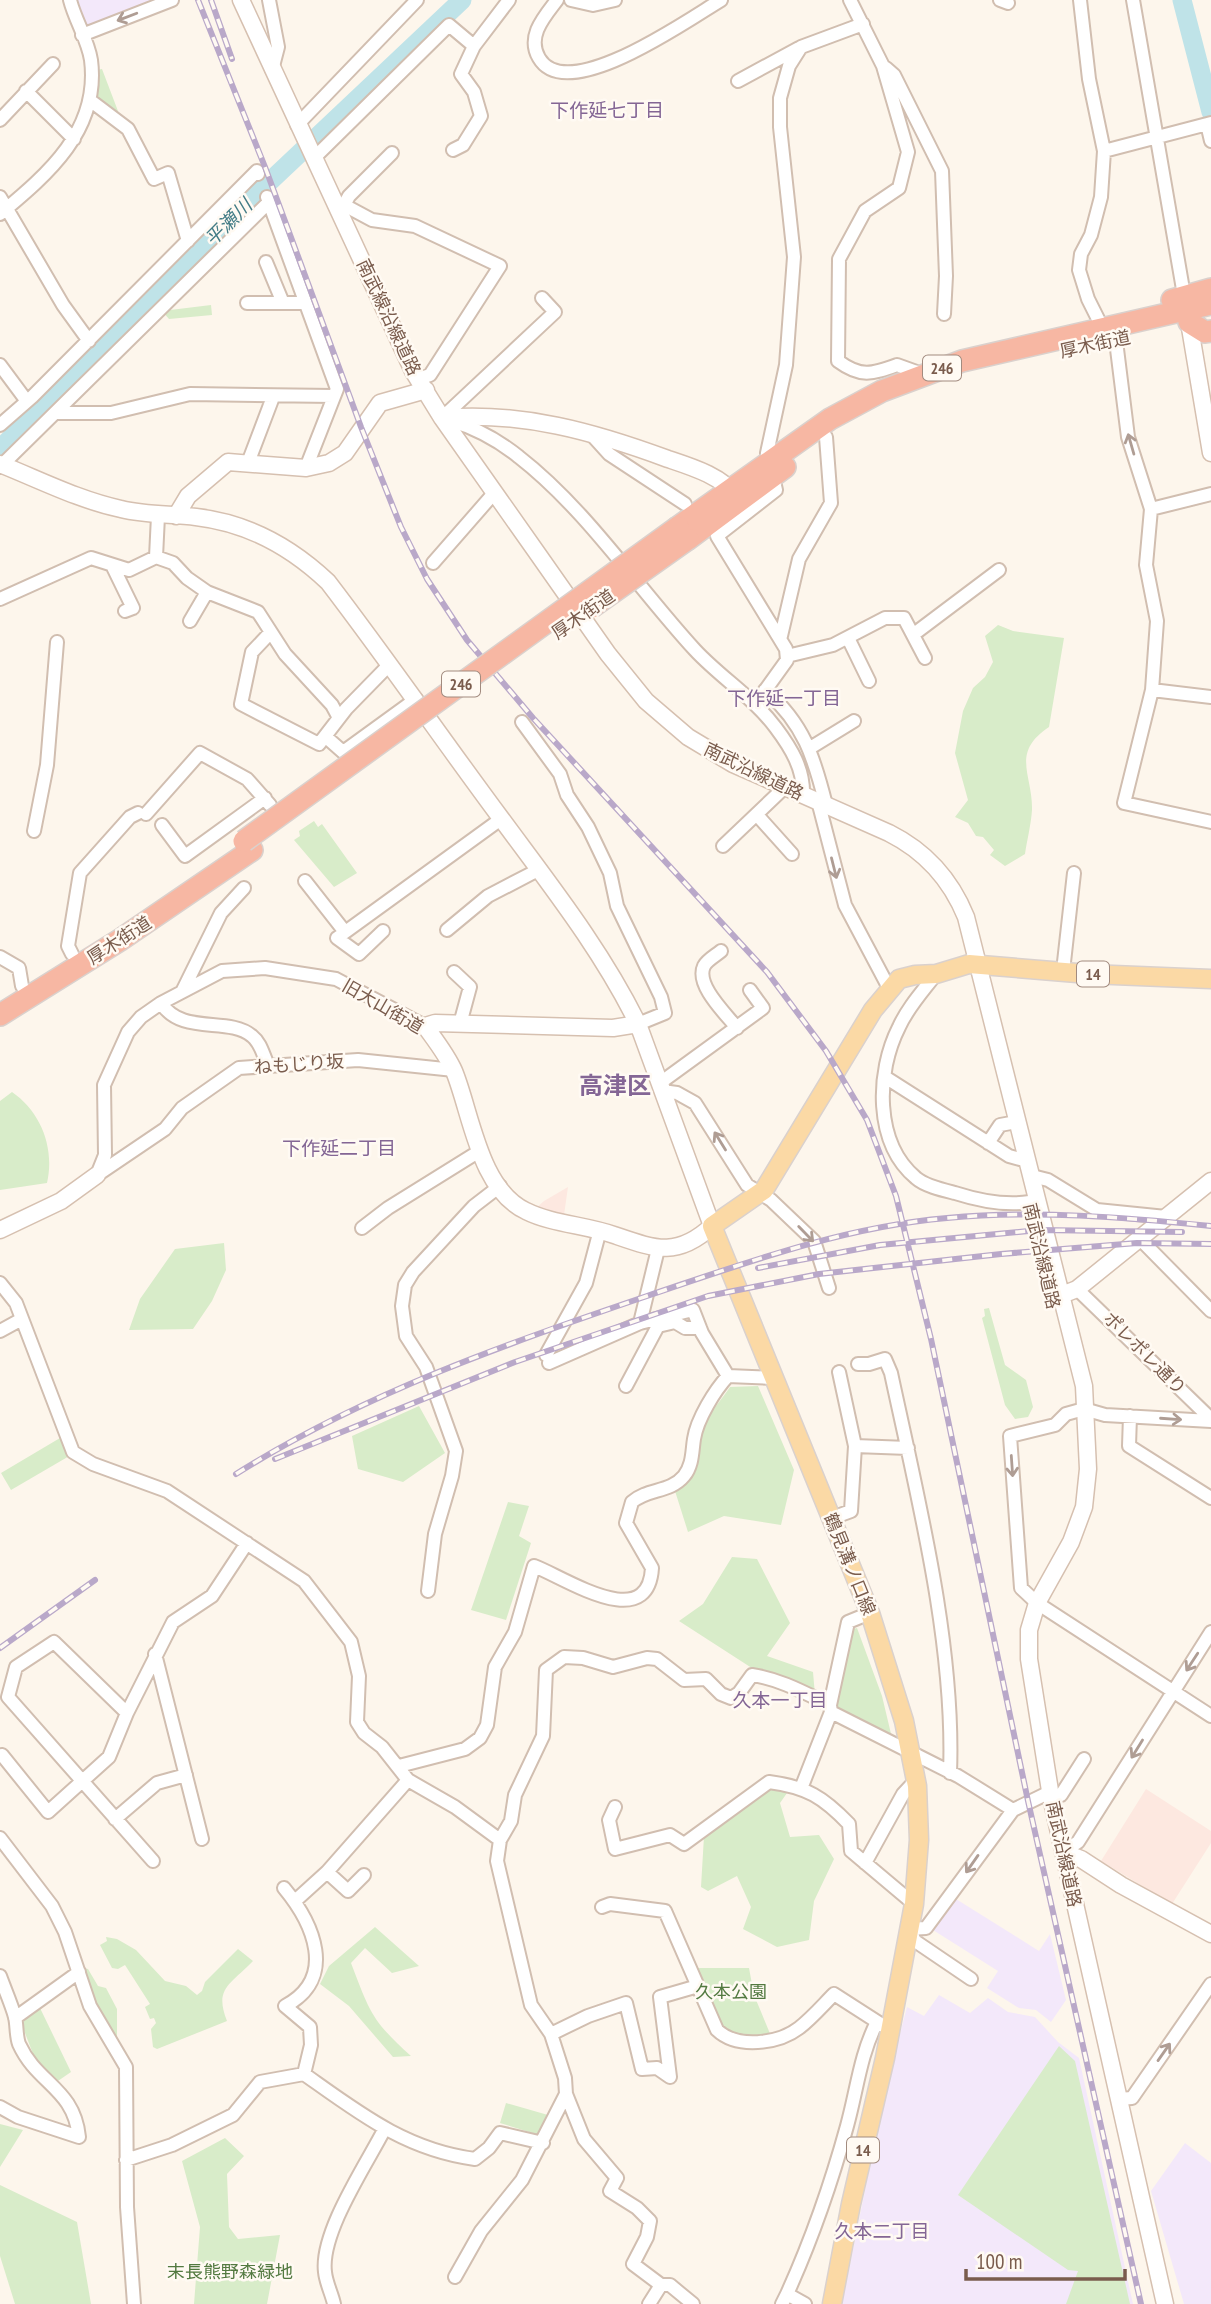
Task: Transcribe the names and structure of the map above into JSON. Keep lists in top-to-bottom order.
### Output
{
  "streets": {
    "highway": ["厚木街道", "246"],
    "main road": ["14", "鶴見溝ノ口線"],
    "street": [
      "南武線沿線道路",
      "南武沿線道路",
      "旧大山街道",
      "ねもじり坂",
      "ポレポレ通り"
    ]
  },
  "crossings": [
    ["南武線沿線道路", "南武沿線道路"],
    ["厚木街道", "246"],
    ["南武沿線道路", "14"],
    ["南武沿線道路", "ポレポレ通り"],
    ["旧大山街道", "ねもじり坂"]
  ],
  "districts": [
    "下作延七丁目",
    "下作延一丁目",
    "高津区",
    "下作延二丁目",
    "久本一丁目",
    "久本二丁目"
  ],
  "water": ["平瀬川"],
  "parks": ["久本公園", "末長熊野森緑地"],
  "scale_bar": "100 m"
}
